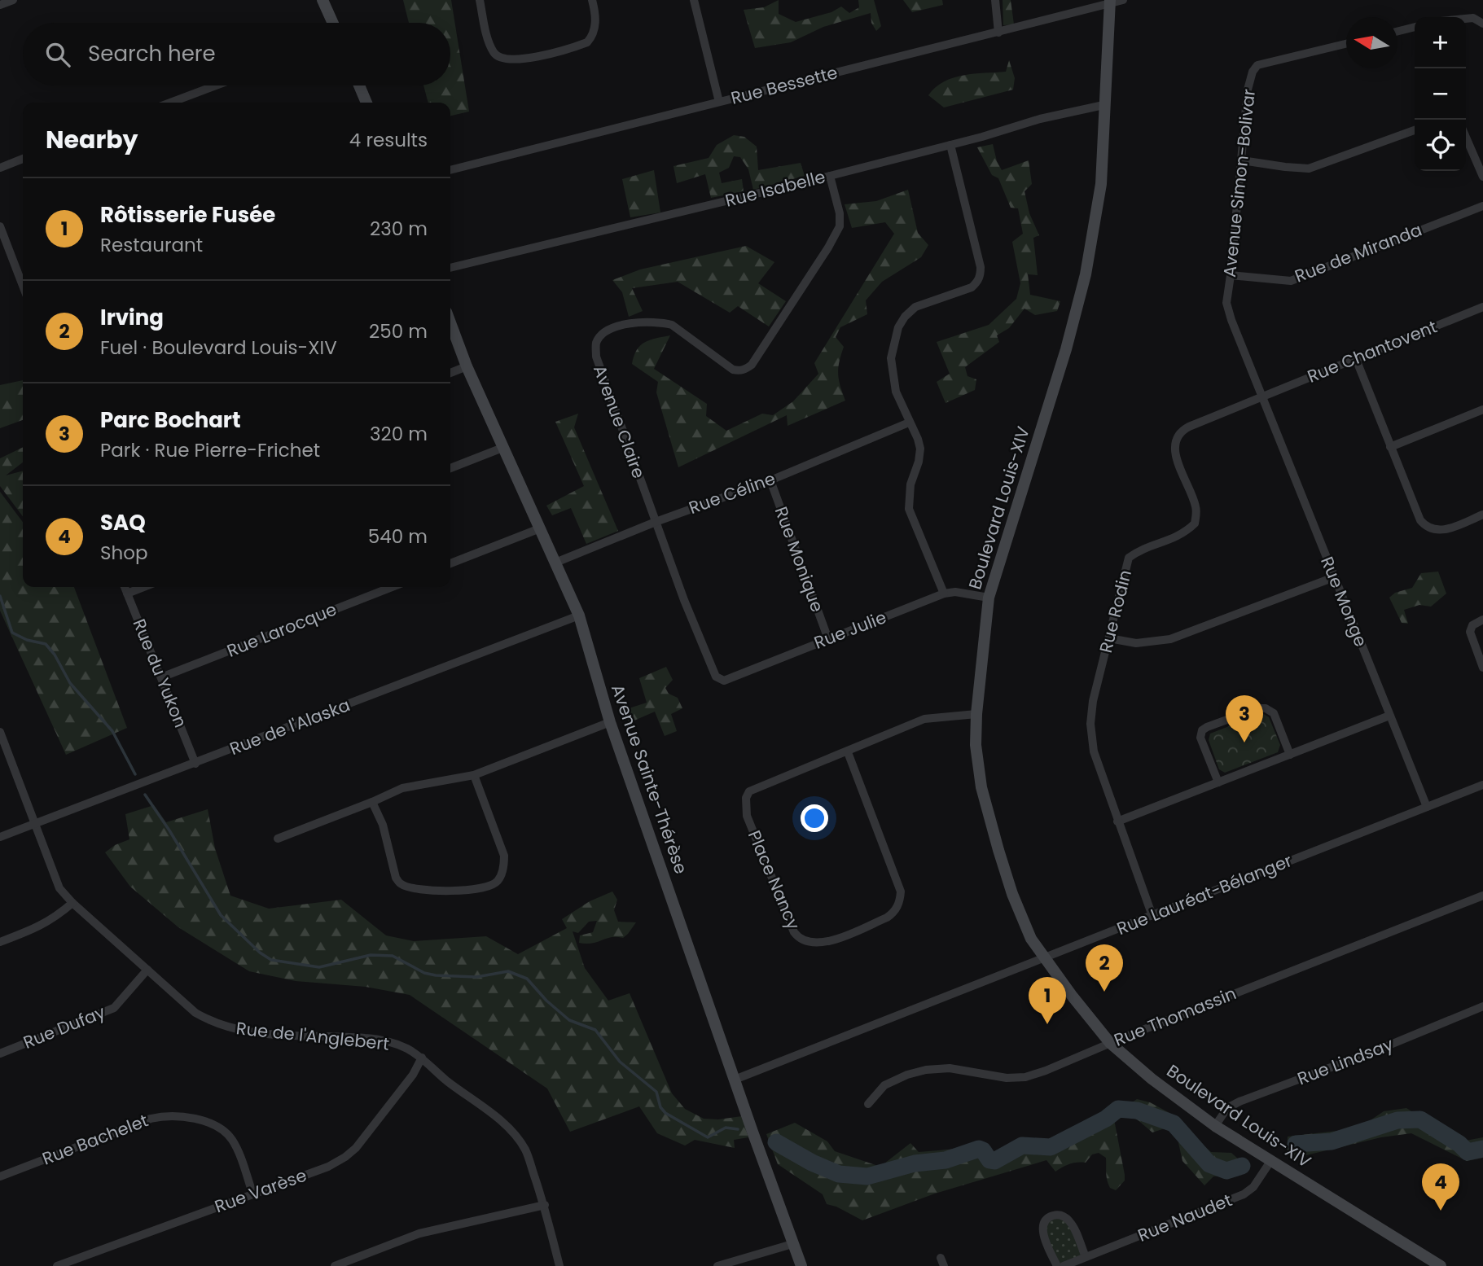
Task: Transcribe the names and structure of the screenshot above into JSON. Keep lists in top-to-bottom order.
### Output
{
  "streets": {
    "main road": ["Boulevard Louis-XIV", "Avenue Sainte-Thérèse"],
    "street": [
      "Rue Bessette",
      "Avenue Simon-Bolivar",
      "Rue Isabelle",
      "Rue de Miranda",
      "Rue Chantovent",
      "Avenue Claire",
      "Rue Céline",
      "Rue Monique",
      "Rue Monge",
      "Rue Rodin",
      "Rue Larocque",
      "Rue Julie",
      "Rue du Yukon",
      "Rue de l'Alaska",
      "Place Nancy",
      "Rue Lauréat-Bélanger",
      "Rue Thomassin",
      "Rue Dufay",
      "Rue de l'Anglebert",
      "Rue Lindsay",
      "Rue Bachelet",
      "Rue Varèse",
      "Rue Naudet"
    ]
  },
  "crossings": [
    ["Rue Bessette", "Boulevard Louis-XIV"],
    ["Avenue Simon-Bolivar", "Rue de Miranda"],
    ["Avenue Simon-Bolivar", "Rue Chantovent"],
    ["Avenue Simon-Bolivar", "Rue Monge"],
    ["Avenue Simon-Bolivar", "Rue Rodin"],
    ["Rue Isabelle", "Avenue Claire"],
    ["Rue Isabelle", "Boulevard Louis-XIV"],
    ["Rue Chantovent", "Rue Monge"],
    ["Rue Chantovent", "Rue Rodin"],
    ["Avenue Claire", "Rue Céline"],
    ["Avenue Claire", "Rue Julie"],
    ["Rue Céline", "Rue Monique"],
    ["Rue Céline", "Avenue Sainte-Thérèse"],
    ["Boulevard Louis-XIV", "Rue Julie"],
    ["Boulevard Louis-XIV", "Place Nancy"],
    ["Boulevard Louis-XIV", "Rue Lauréat-Bélanger"],
    ["Boulevard Louis-XIV", "Rue Thomassin"],
    ["Boulevard Louis-XIV", "Rue Lindsay"],
    ["Boulevard Louis-XIV", "Rue Naudet"],
    ["Rue Monique", "Rue Julie"],
    ["Rue Monge", "Rue Rodin"],
    ["Rue Monge", "Rue Lauréat-Bélanger"],
    ["Rue Rodin", "Rue Lauréat-Bélanger"],
    ["Rue Larocque", "Rue du Yukon"],
    ["Rue du Yukon", "Rue de l'Alaska"],
    ["Rue de l'Alaska", "Avenue Sainte-Thérèse"],
    ["Rue de l'Alaska", "Rue de l'Anglebert"],
    ["Avenue Sainte-Thérèse", "Rue Lauréat-Bélanger"],
    ["Rue Dufay", "Rue de l'Anglebert"],
    ["Rue de l'Anglebert", "Rue Varèse"],
    ["Rue Bachelet", "Rue Varèse"]
  ],
  "north": "left",
  "page": {
    "map_buttons": ["+", "−"],
    "search": "Search here",
    "heading": ["Nearby", "4 results"],
    "list": [
      {
        "mark": "1",
        "name": "Rôtisserie Fusée",
        "note": "Restaurant",
        "value": "230 m"
      },
      {
        "mark": "2",
        "name": "Irving",
        "note": "Fuel · Boulevard Louis-XIV",
        "value": "250 m"
      },
      {
        "mark": "3",
        "name": "Parc Bochart",
        "note": "Park · Rue Pierre-Frichet",
        "value": "320 m"
      },
      {
        "mark": "4",
        "name": "SAQ",
        "note": "Shop",
        "value": "540 m"
      }
    ],
    "pins": [
      "3",
      "2",
      "1",
      "4"
    ]
  }
}
